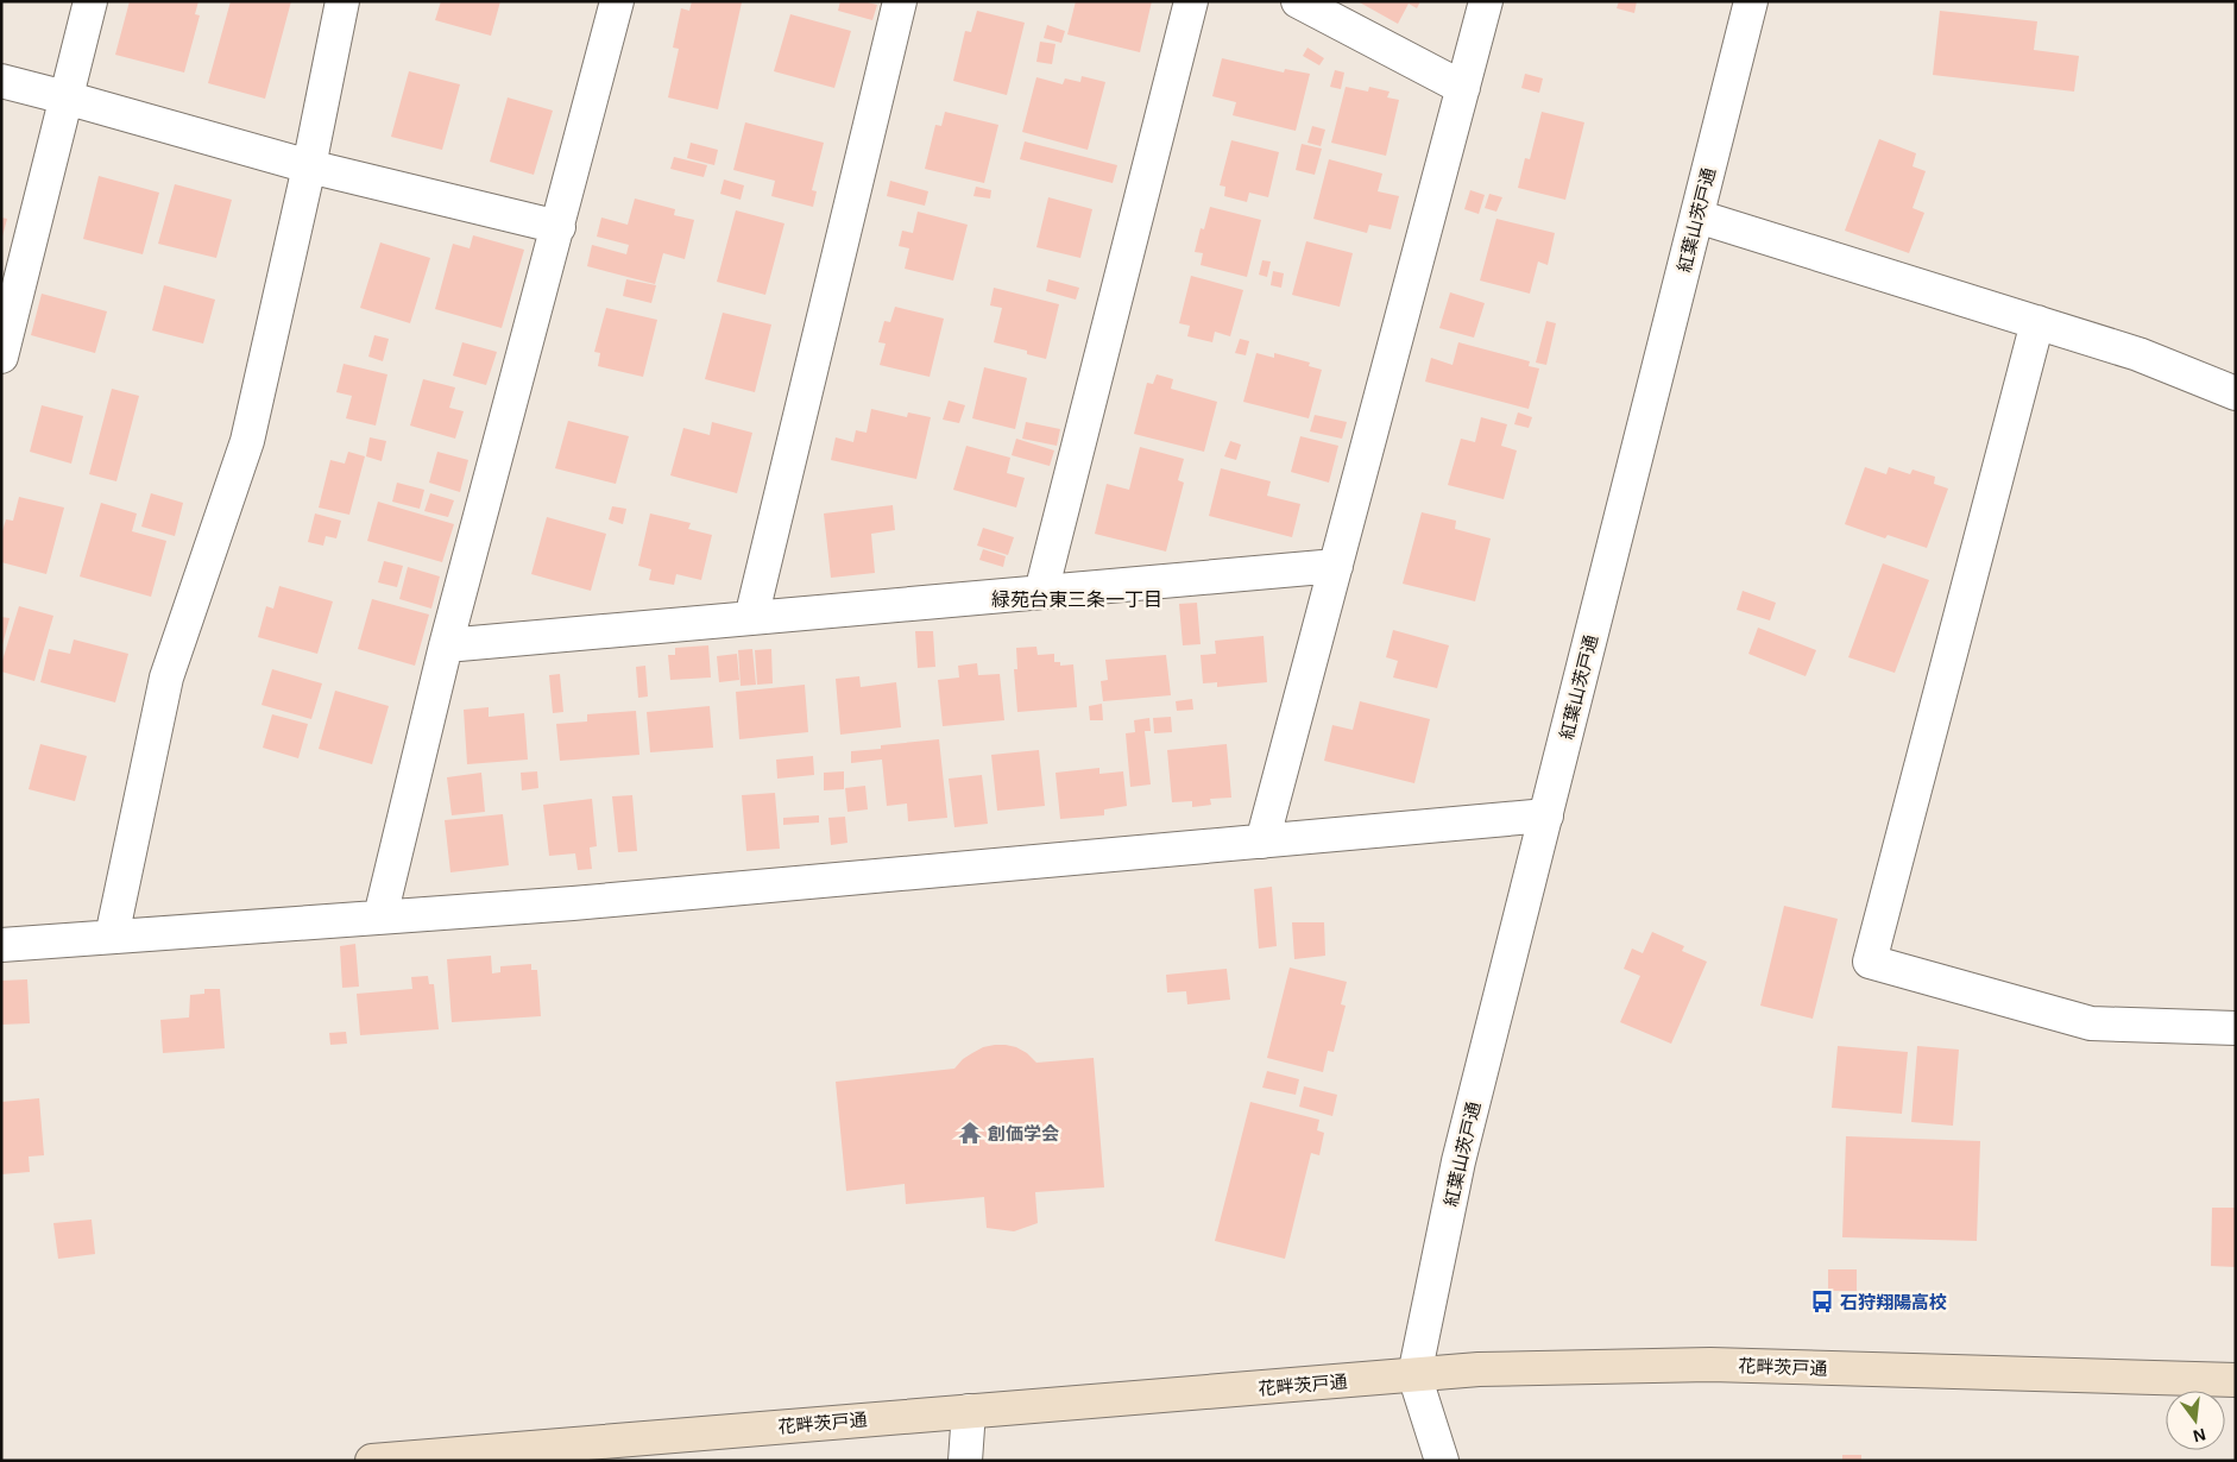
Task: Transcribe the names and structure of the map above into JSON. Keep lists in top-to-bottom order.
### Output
{
  "streets": {
    "main road": ["花畔茨戸通"],
    "street": ["紅葉山茨戸通"]
  },
  "crossings": [
    ["紅葉山茨戸通", "花畔茨戸通"]
  ],
  "districts": ["緑苑台東三条一丁目"],
  "places": {
    "temple": ["創価学会"],
    "bus stop": ["石狩翔陽高校"]
  },
  "north": "bottom"
}
